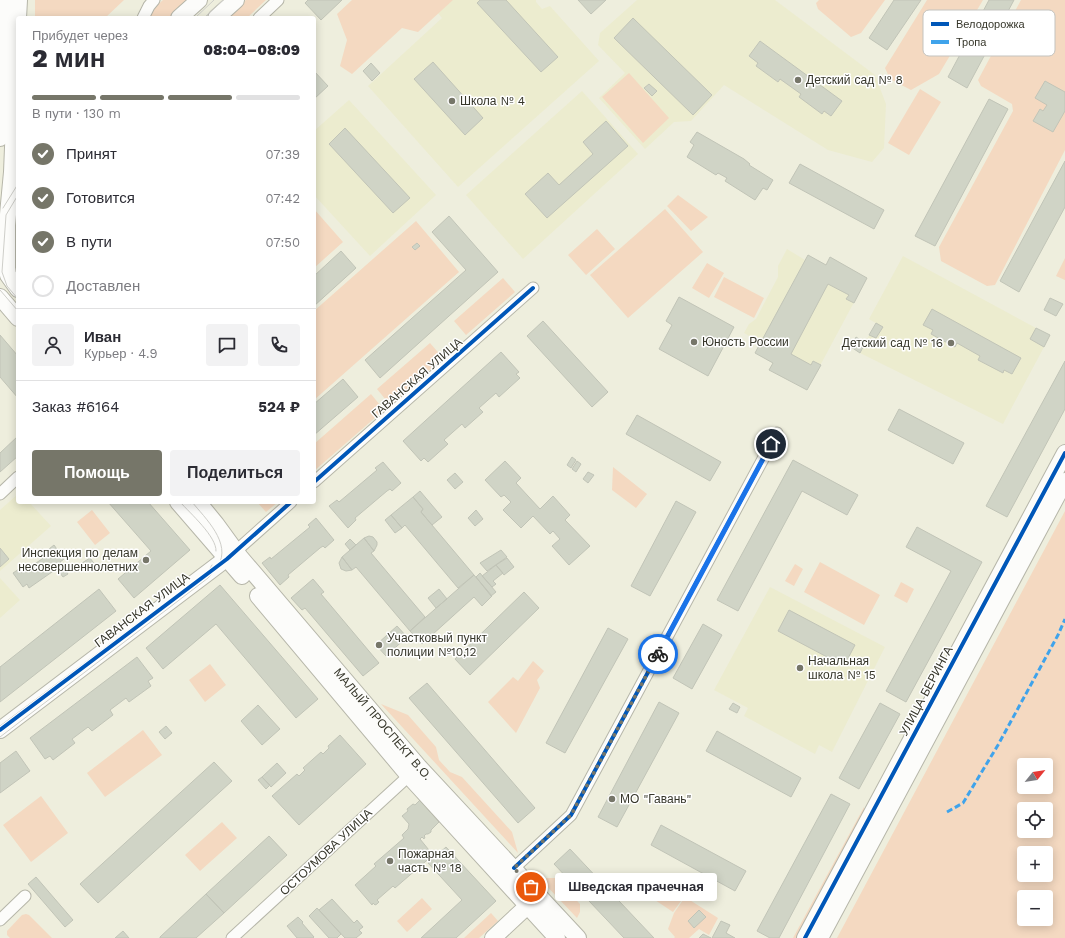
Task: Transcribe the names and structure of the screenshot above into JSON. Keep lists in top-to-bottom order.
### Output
{
  "streets": {
    "street": [
      "ГАВАНСКАЯ УЛИЦА",
      "УЛИЦА БЕРИНГА",
      "МАЛЫЙ ПРОСПЕКТ В.О.",
      "ОСТОУМОВА УЛИЦА"
    ]
  },
  "crossings": [
    ["ГАВАНСКАЯ УЛИЦА", "МАЛЫЙ ПРОСПЕКТ В.О."],
    ["МАЛЫЙ ПРОСПЕКТ В.О.", "ОСТОУМОВА УЛИЦА"]
  ],
  "places": [
    "Детский сад № 8",
    "Школа № 4",
    "Юность России",
    "Детский сад № 16",
    "Инспекция по делам несовершеннолетних",
    "Участковый пункт полиции №10,12",
    "Начальная школа № 15",
    "МО \"Гавань\"",
    "Пожарная часть № 18",
    "Шведская прачечная"
  ],
  "legend": ["Велодорожка", "Тропа"],
  "north": "top right",
  "page": {
    "heading": ["2 мин", "Прибудет через", "08:04–08:09"],
    "panel": [
      "Иван",
      "Курьер · 4.9",
      "Заказ #6164",
      "524 ₽"
    ],
    "bar": "В пути · 130 m",
    "list": [
      ["Принят", "07:39"],
      ["Готовится", "07:42"],
      ["В пути", "07:50"],
      "Доставлен"
    ],
    "buttons": ["Помощь", "Поделиться"],
    "map_buttons": ["+", "−"],
    "bubble": "Шведская прачечная"
  }
}
